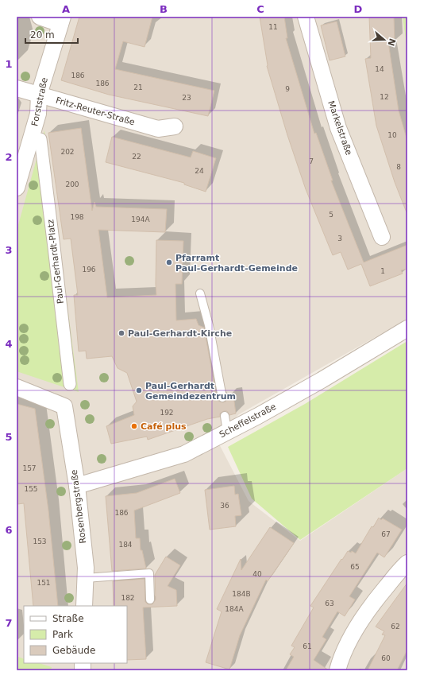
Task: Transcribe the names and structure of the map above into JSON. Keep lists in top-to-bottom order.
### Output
{
  "streets": {
    "street": [
      "Forststraße",
      "Fritz-Reuter-Straße",
      "Markelstraße",
      "Paul-Gerhardt-Platz",
      "Scheffelstraße",
      "Rosenbergstraße"
    ]
  },
  "crossings": [
    ["Forststraße", "Fritz-Reuter-Straße"],
    ["Scheffelstraße", "Rosenbergstraße"]
  ],
  "places": [
    "Pfarramt Paul-Gerhardt-Gemeinde",
    "Paul-Gerhardt-Kirche",
    "Paul-Gerhardt Gemeindezentrum",
    "Café plus"
  ],
  "house_numbers": [
    "11",
    "14",
    "186",
    "186",
    "21",
    "9",
    "12",
    "23",
    "10",
    "202",
    "22",
    "7",
    "8",
    "24",
    "200",
    "5",
    "198",
    "194A",
    "3",
    "196",
    "1",
    "192",
    "157",
    "155",
    "36",
    "186",
    "67",
    "153",
    "184",
    "65",
    "40",
    "151",
    "184B",
    "182",
    "63",
    "184A",
    "62",
    "61",
    "60"
  ],
  "legend": ["Straße", "Park", "Gebäude"],
  "scale_bar": "20 m",
  "north": "right",
  "grid": {
    "columns": [
      "A",
      "B",
      "C",
      "D"
    ],
    "rows": [
      "1",
      "2",
      "3",
      "4",
      "5",
      "6",
      "7"
    ]
  }
}
